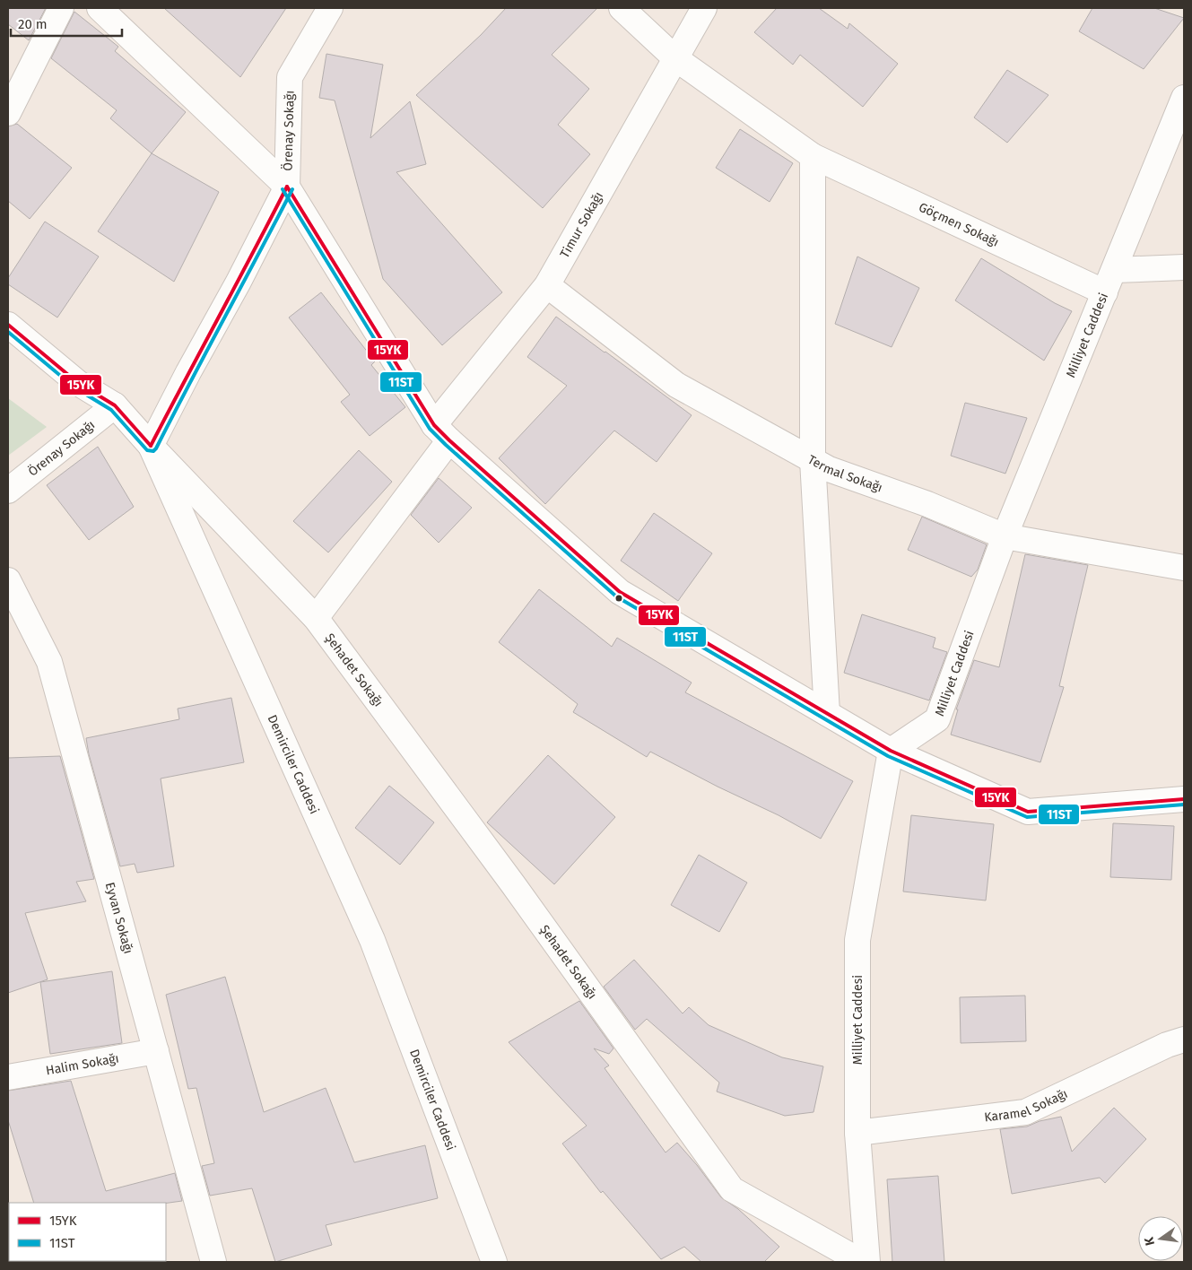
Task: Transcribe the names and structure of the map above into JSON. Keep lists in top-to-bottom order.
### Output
{
  "streets": {
    "street": [
      "Örenay Sokağı",
      "Göçmen Sokağı",
      "Timur Sokağı",
      "Milliyet Caddesi",
      "Termal Sokağı",
      "Şehadet Sokağı",
      "Demirciler Caddesi",
      "Eyvan Sokağı",
      "Halim Sokağı",
      "Karamel Sokağı"
    ]
  },
  "crossings": [
    ["Örenay Sokağı", "Şehadet Sokağı"],
    ["Örenay Sokağı", "Demirciler Caddesi"],
    ["Göçmen Sokağı", "Timur Sokağı"],
    ["Göçmen Sokağı", "Milliyet Caddesi"],
    ["Timur Sokağı", "Termal Sokağı"],
    ["Milliyet Caddesi", "Termal Sokağı"],
    ["Milliyet Caddesi", "Karamel Sokağı"],
    ["Şehadet Sokağı", "Demirciler Caddesi"],
    ["Eyvan Sokağı", "Halim Sokağı"]
  ],
  "lines": ["transit line 15YK", "transit line 11ST"],
  "legend": ["15YK", "11ST"],
  "scale_bar": "20 m",
  "north": "left"
}
